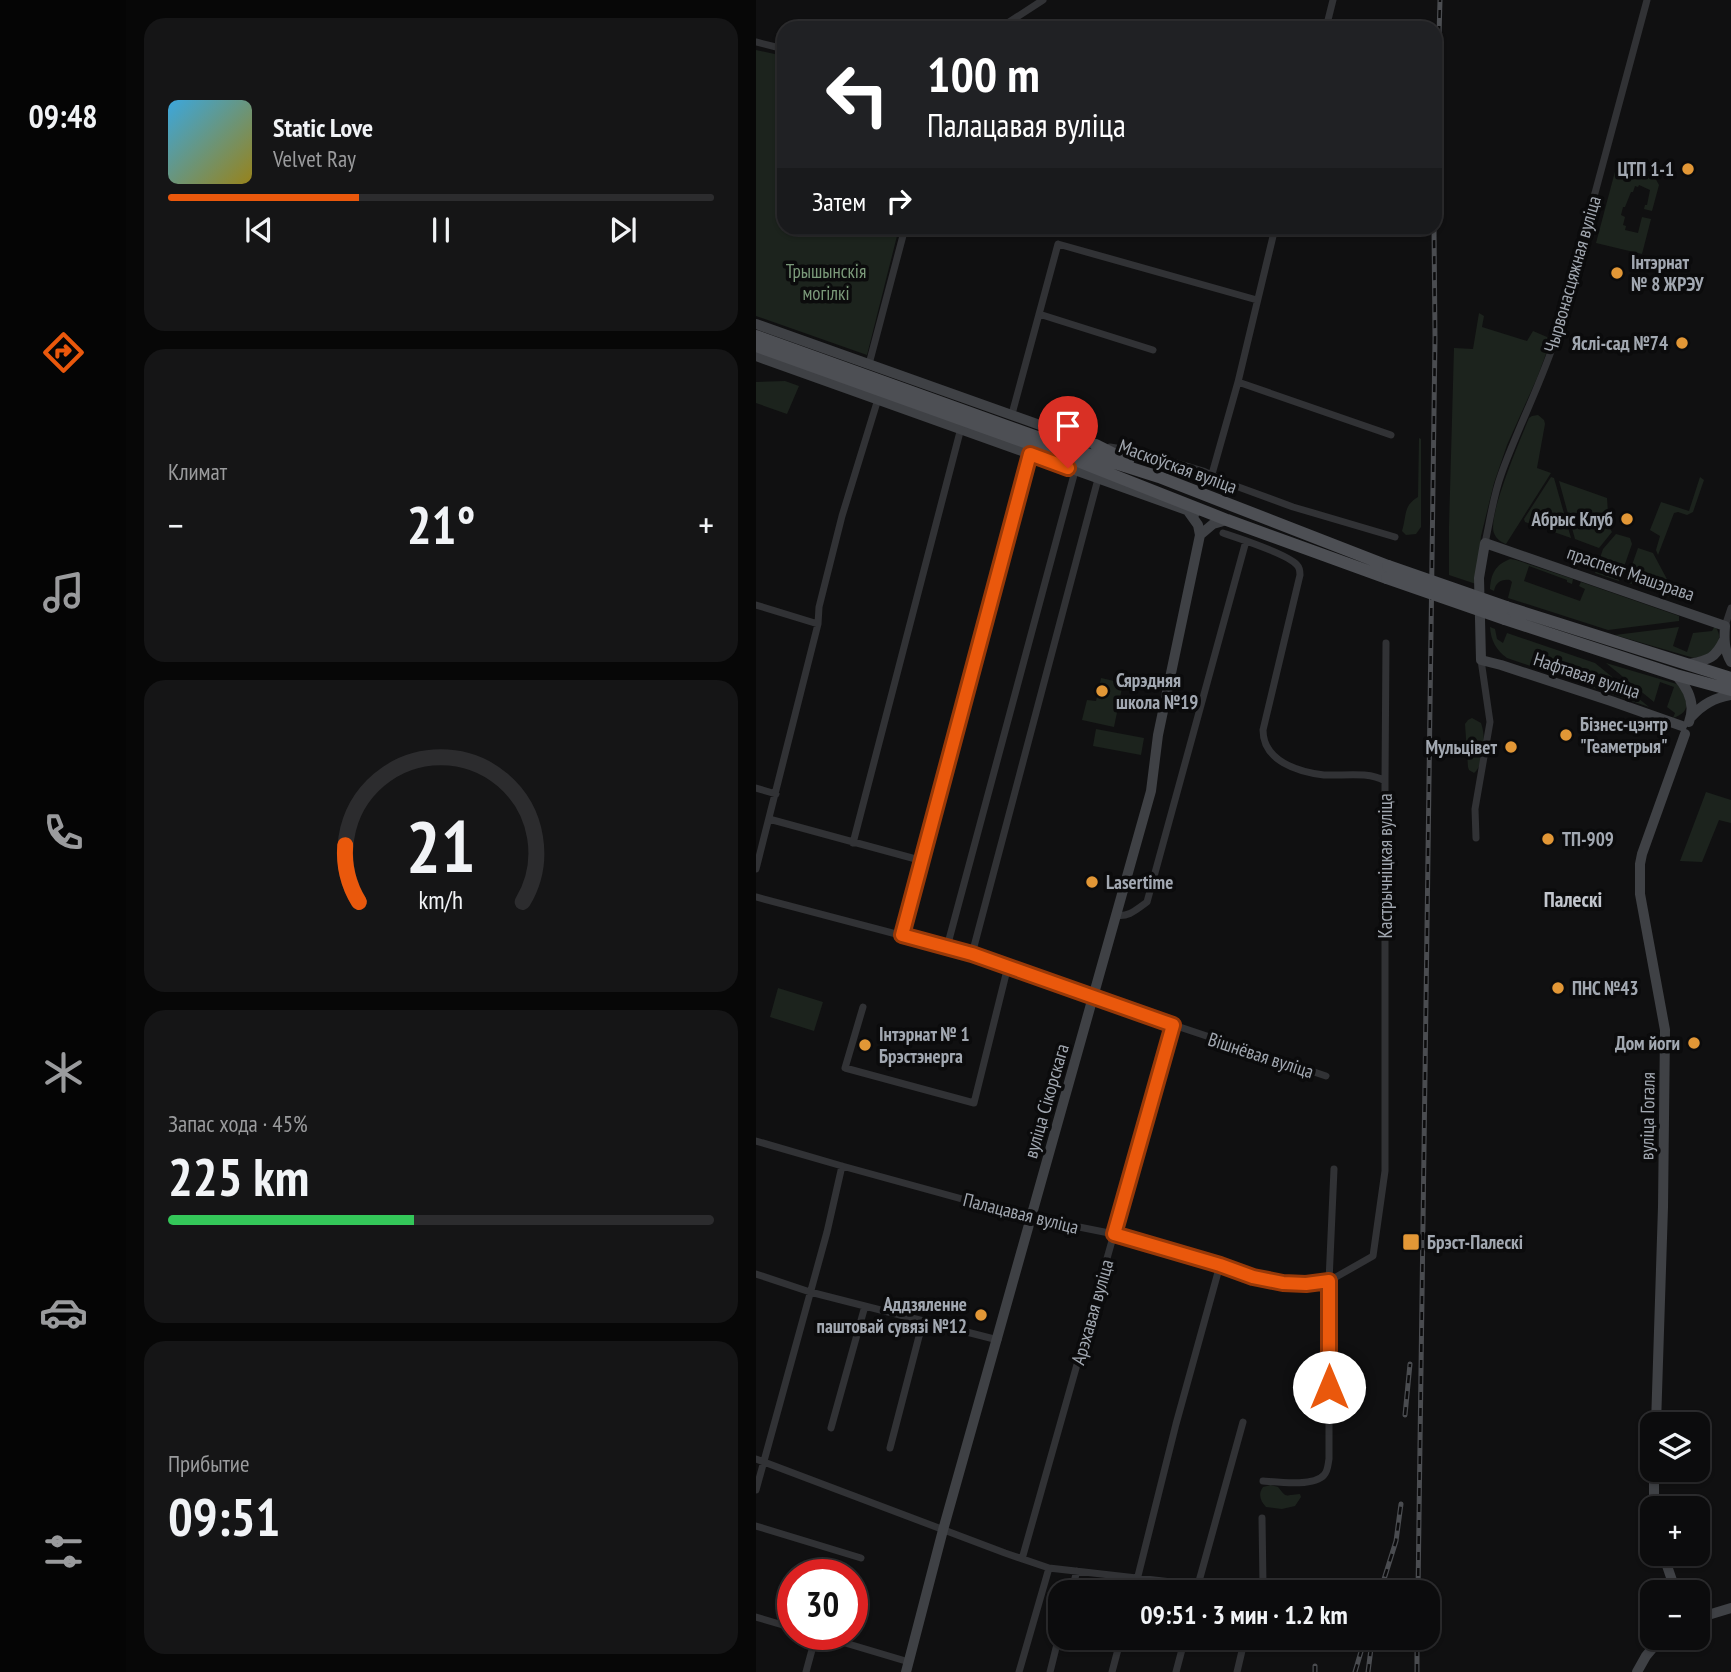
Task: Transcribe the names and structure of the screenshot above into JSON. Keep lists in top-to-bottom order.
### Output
{
  "streets": {
    "main road": ["Маскоўская вуліца"],
    "street": [
      "Чырвонасцяжная вуліца",
      "праспект Машэрава",
      "Нафтавая вуліца",
      "Кастрычніцкая вуліца",
      "Вішнёвая вуліца",
      "вуліца Сікорскага",
      "вуліца Гогаля",
      "Палацавая вуліца",
      "Арэхавая вуліца"
    ]
  },
  "crossings": [
    ["Чырвонасцяжная вуліца", "праспект Машэрава"],
    ["Нафтавая вуліца", "вуліца Гогаля"],
    ["Кастрычніцкая вуліца", "Палацавая вуліца"],
    ["Вішнёвая вуліца", "вуліца Сікорскага"],
    ["Вішнёвая вуліца", "Арэхавая вуліца"],
    ["вуліца Сікорскага", "Палацавая вуліца"],
    ["Палацавая вуліца", "Арэхавая вуліца"]
  ],
  "districts": ["Палескі"],
  "parks": ["Трышынскія могілкі"],
  "places": {
    "other": [
      "ЦТП 1-1",
      "Інтэрнат № 8 ЖРЭУ",
      "Яслі-сад №74",
      "Абрыс Клуб",
      "Сярэдняя школа №19",
      "Бізнес-цэнтр \"Геаметрыя\"",
      "Мульцівет",
      "ТП-909",
      "Lasertime",
      "ПНС №43",
      "Дом йоги",
      "Інтэрнат № 1 Брэстэнерга",
      "Аддзяленне паштовай сувязі №12"
    ],
    "transit": ["Брэст-Палескі"]
  },
  "page": {
    "tabs": "09:48",
    "turn": ["100 m", "Палацавая вуліца"],
    "song": ["Static Love", "Velvet Ray"],
    "then": "Затем",
    "tile": [
      "Климат",
      ["Запас хода · 45%", "225 km"],
      ["Прибытие", "09:51"]
    ],
    "heat": ["−", "21°", "+"],
    "map_buttons": ["+", "−"],
    "limit": "30",
    "trip": "09:51 · 3 мин · 1.2 km",
    "gauge": ["21", "km/h"]
  }
}
